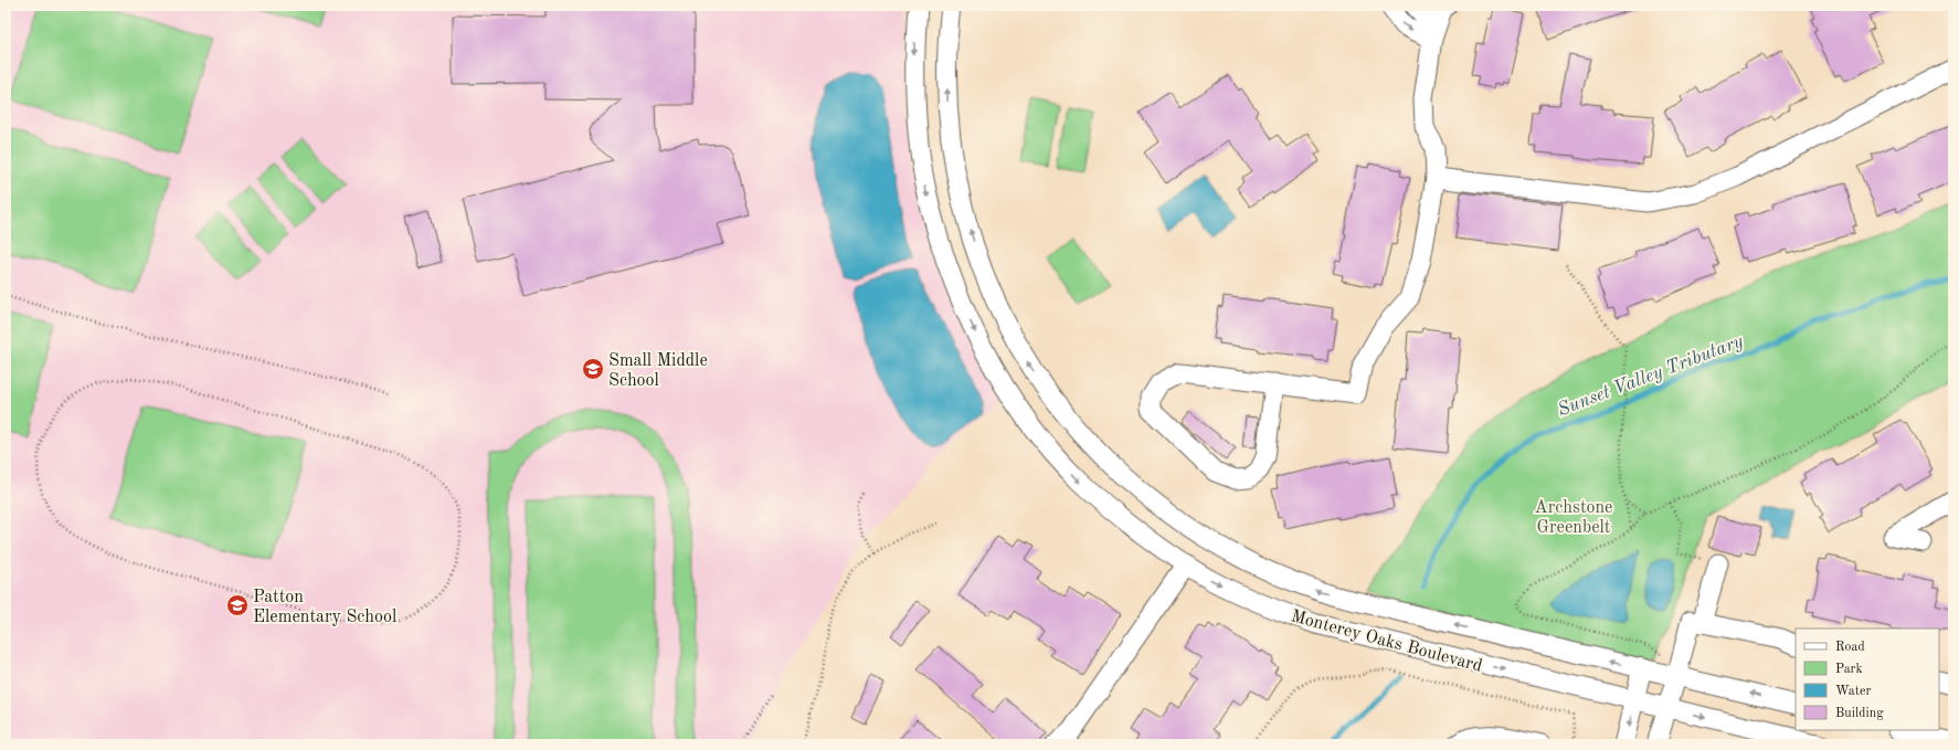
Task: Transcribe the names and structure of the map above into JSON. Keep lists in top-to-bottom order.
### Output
{
  "streets": {
    "street": ["Monterey Oaks Boulevard"]
  },
  "water": ["Sunset Valley Tributary"],
  "parks": ["Archstone Greenbelt"],
  "places": {
    "school or university": ["Small Middle School", "Patton Elementary School"]
  },
  "legend": [
    "Road",
    "Park",
    "Water",
    "Building"
  ]
}
